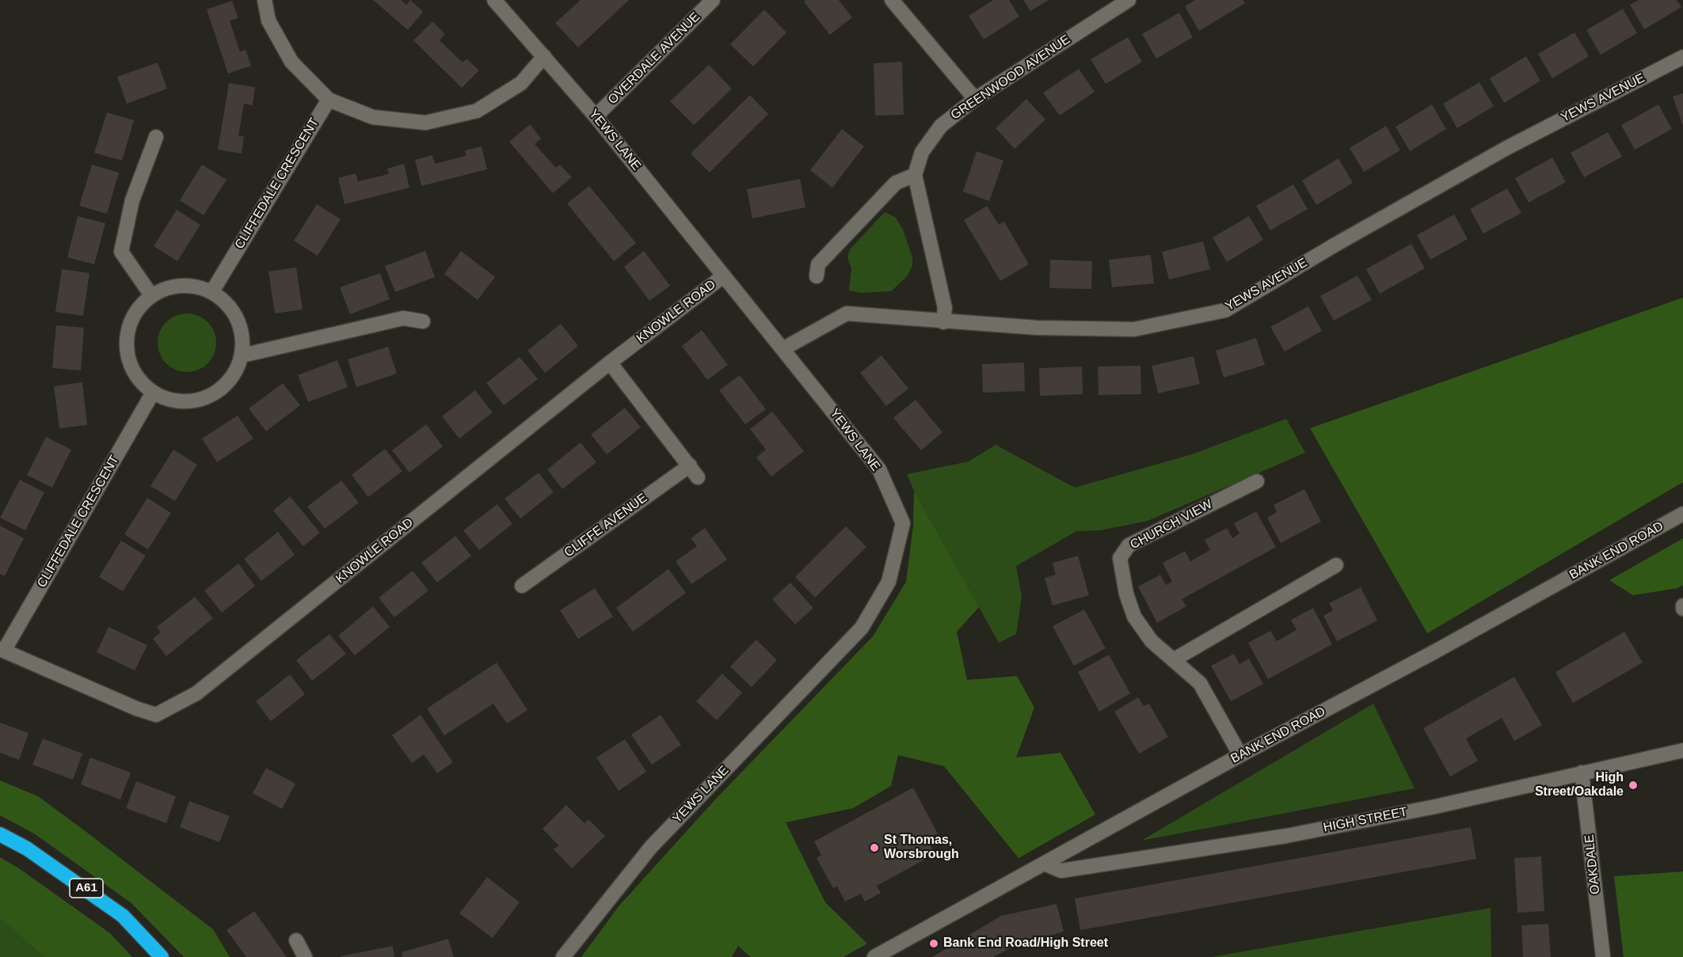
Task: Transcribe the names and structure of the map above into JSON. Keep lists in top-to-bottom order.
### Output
{
  "streets": {
    "highway": ["A61"],
    "street": [
      "OVERDALE AVENUE",
      "GREENWOOD AVENUE",
      "YEWS AVENUE",
      "YEWS LANE",
      "CLIFFEDALE CRESCENT",
      "KNOWLE ROAD",
      "CHURCH VIEW",
      "CLIFFE AVENUE",
      "BANK END ROAD",
      "HIGH STREET",
      "OAKDALE"
    ]
  },
  "crossings": [
    ["OVERDALE AVENUE", "YEWS LANE"],
    ["GREENWOOD AVENUE", "YEWS AVENUE"],
    ["YEWS AVENUE", "YEWS LANE"],
    ["YEWS LANE", "KNOWLE ROAD"],
    ["CLIFFEDALE CRESCENT", "KNOWLE ROAD"],
    ["CHURCH VIEW", "BANK END ROAD"],
    ["BANK END ROAD", "HIGH STREET"],
    ["HIGH STREET", "OAKDALE"]
  ],
  "places": ["High Street/Oakdale", "St Thomas, Worsbrough", "Bank End Road/High Street"]
}
